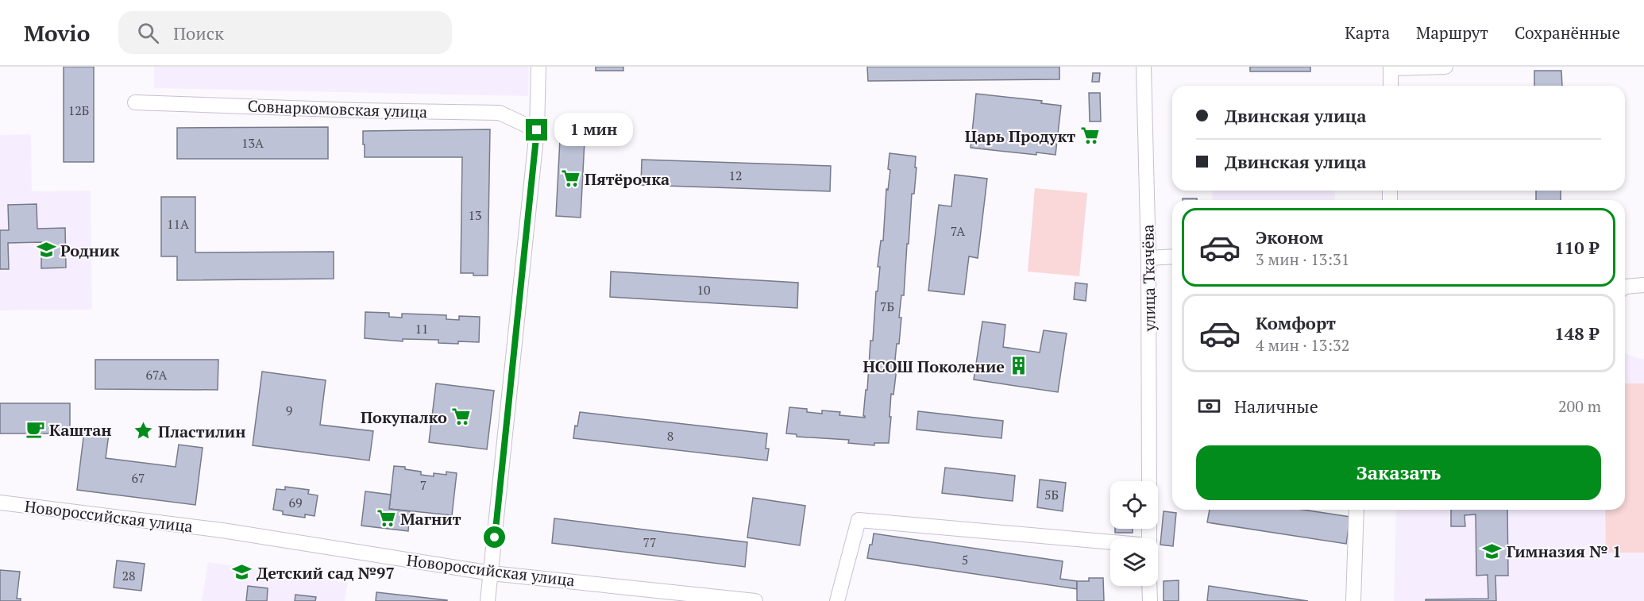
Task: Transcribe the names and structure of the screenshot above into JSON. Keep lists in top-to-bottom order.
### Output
{
  "streets": {
    "street": ["Совнаркомовская улица", "улица Ткачёва", "Новороссийская улица"]
  },
  "places": {
    "supermarket": [
      "Царь Продукт",
      "Пятёрочка",
      "Покупалко",
      "Магнит"
    ],
    "school or university": ["Родник", "Гимназия № 1", "Детский сад №97"],
    "building": ["НСОШ Поколение"],
    "cafe": ["Каштан"],
    "place": ["Пластилин"]
  },
  "house_numbers": [
    "12Б",
    "13А",
    "12",
    "13",
    "11А",
    "7А",
    "10",
    "7Б",
    "11",
    "67А",
    "9",
    "8",
    "67",
    "7",
    "5Б",
    "69",
    "77",
    "5",
    "28"
  ],
  "page": {
    "header": "Movio",
    "search": "Поиск",
    "nav": ["Карта", "Маршрут", "Сохранённые"],
    "banner": ["Двинская улица", "Двинская улица"],
    "bubble": "1 мин",
    "list": [
      {
        "name": "Эконом",
        "note": "3 мин · 13:31",
        "value": "110 ₽"
      },
      {
        "name": "Комфорт",
        "note": "4 мин · 13:32",
        "value": "148 ₽"
      }
    ],
    "pay": ["Наличные", "200 m"],
    "buttons": "Заказать"
  }
}
